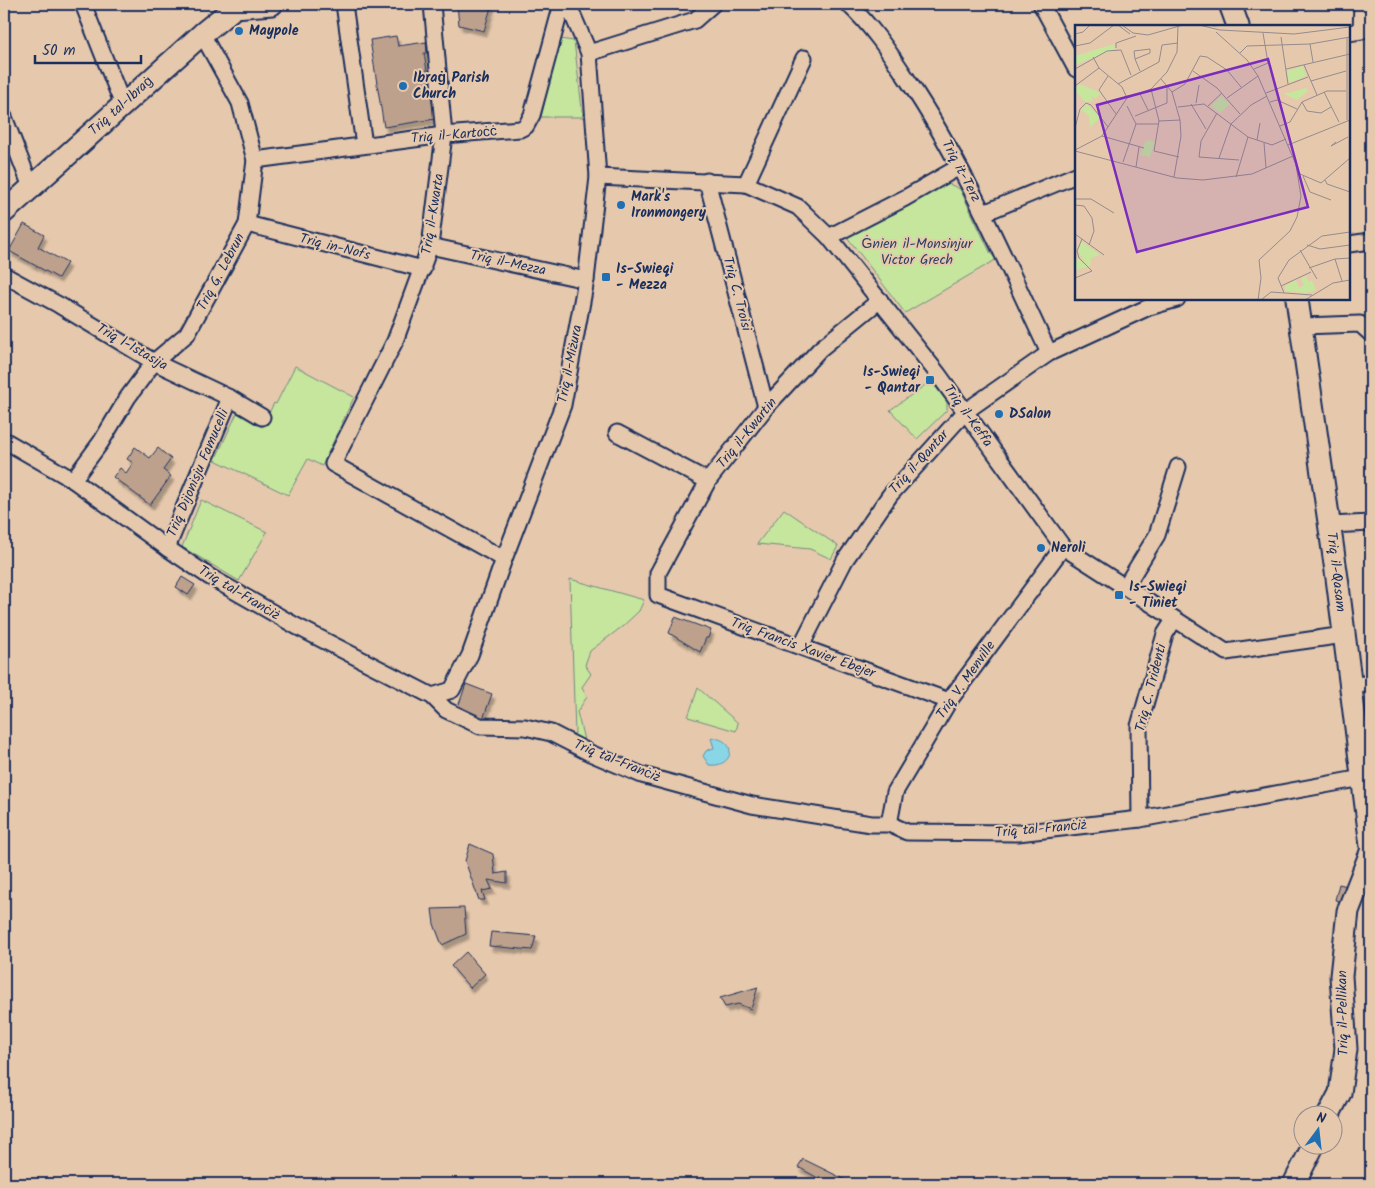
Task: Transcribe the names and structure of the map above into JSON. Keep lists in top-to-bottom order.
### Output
{
  "streets": {
    "street": [
      "Triq tal-Ibraġ",
      "Triq il-Kartoċċ",
      "Triq it-Terz",
      "Triq il-Kwarta",
      "Triq in-Nofs",
      "Triq il-Mezza",
      "Triq G. Lebrun",
      "Triq C. Troisi",
      "Triq l-Istasija",
      "Triq il-Miżura",
      "Triq il-Keffa",
      "Triq il-Kwartin",
      "Triq il-Qantar",
      "Triq Dijonisju Famucelli",
      "Triq il-Qasam",
      "Triq tal-Franċiż",
      "Triq Francis Xavier Ebejer",
      "Triq V. Menville",
      "Triq C. Tridenti",
      "Triq il-Pellikan"
    ]
  },
  "crossings": [
    ["Triq tal-Ibraġ", "Triq G. Lebrun"],
    ["Triq il-Kartoċċ", "Triq il-Kwarta"],
    ["Triq il-Kartoċċ", "Triq G. Lebrun"],
    ["Triq it-Terz", "Triq il-Qantar"],
    ["Triq il-Kwarta", "Triq in-Nofs"],
    ["Triq il-Kwarta", "Triq il-Mezza"],
    ["Triq il-Kwarta", "Triq il-Miżura"],
    ["Triq in-Nofs", "Triq G. Lebrun"],
    ["Triq il-Mezza", "Triq il-Miżura"],
    ["Triq G. Lebrun", "Triq l-Istasija"],
    ["Triq G. Lebrun", "Triq tal-Franċiż"],
    ["Triq C. Troisi", "Triq il-Keffa"],
    ["Triq C. Troisi", "Triq il-Kwartin"],
    ["Triq l-Istasija", "Triq Dijonisju Famucelli"],
    ["Triq il-Miżura", "Triq il-Keffa"],
    ["Triq il-Miżura", "Triq tal-Franċiż"],
    ["Triq il-Keffa", "Triq il-Kwartin"],
    ["Triq il-Keffa", "Triq il-Qantar"],
    ["Triq il-Keffa", "Triq il-Qasam"],
    ["Triq il-Keffa", "Triq V. Menville"],
    ["Triq il-Keffa", "Triq C. Tridenti"],
    ["Triq il-Kwartin", "Triq Francis Xavier Ebejer"],
    ["Triq il-Qantar", "Triq Francis Xavier Ebejer"],
    ["Triq Dijonisju Famucelli", "Triq tal-Franċiż"],
    ["Triq il-Qasam", "Triq tal-Franċiż"],
    ["Triq tal-Franċiż", "Triq V. Menville"],
    ["Triq tal-Franċiż", "Triq C. Tridenti"],
    ["Triq Francis Xavier Ebejer", "Triq V. Menville"]
  ],
  "parks": ["Ġnien il-Monsinjur Victor Grech"],
  "places": {
    "other": [
      "Maypole",
      "Ibraġ Parish Church",
      "Mark's Ironmongery",
      "DSalon",
      "Neroli"
    ],
    "transit": ["Is-Swieqi - Mezza", "Is-Swieqi - Qantar", "Is-Swieqi - Tiniet"]
  },
  "scale_bar": "50 m",
  "north": "top"
}
